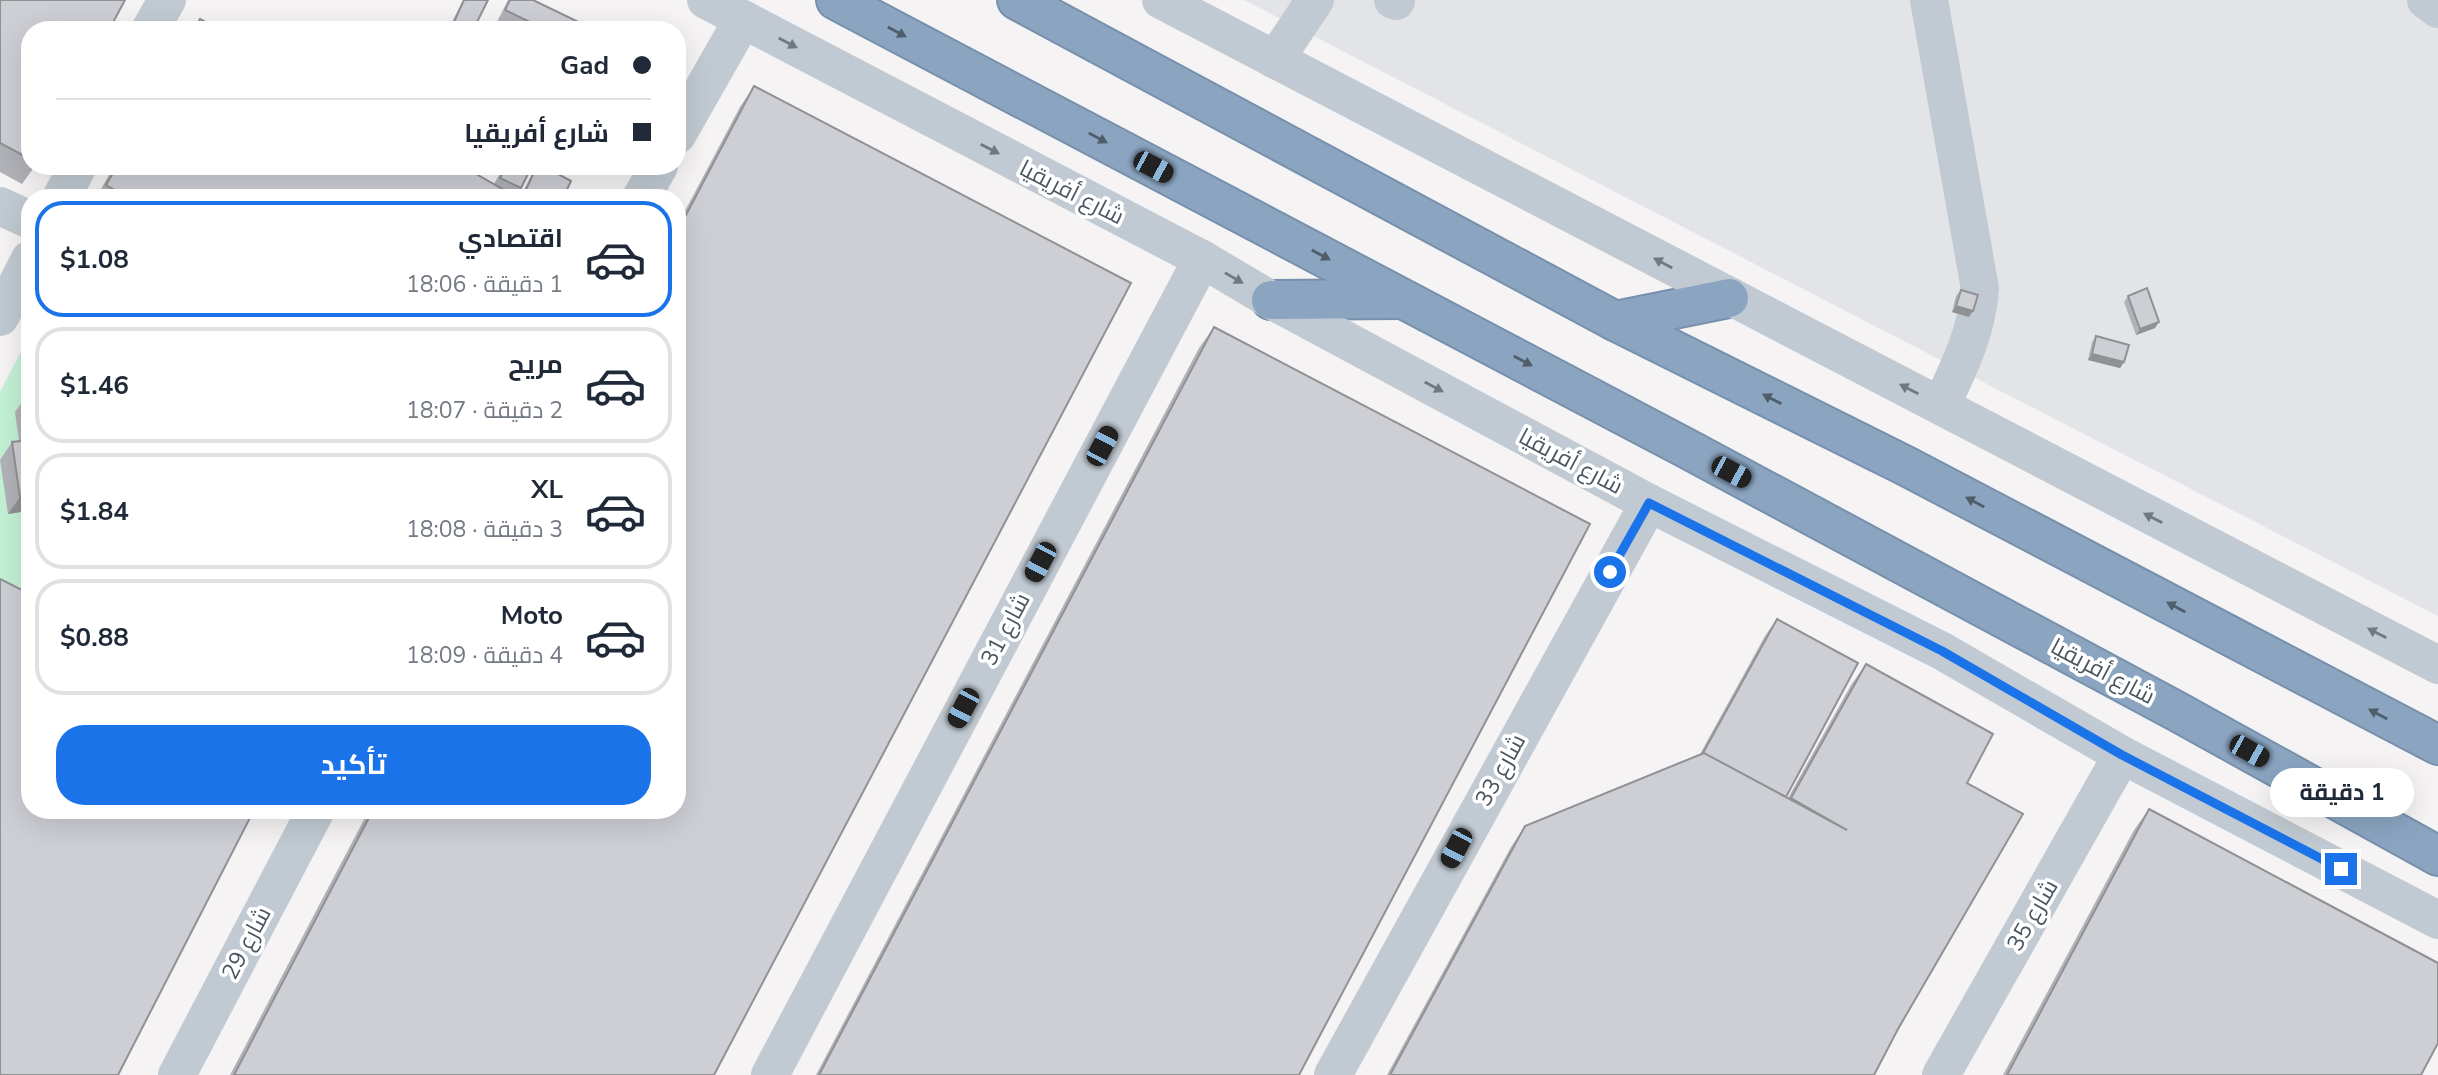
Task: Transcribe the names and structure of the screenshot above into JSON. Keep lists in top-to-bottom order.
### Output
{
  "streets": {
    "highway": ["شارع أفريقيا"],
    "street": [
      "شارع 31",
      "شارع 33",
      "شارع 35",
      "شارع 29"
    ]
  },
  "crossings": [
    ["شارع أفريقيا", "شارع 31"],
    ["شارع أفريقيا", "شارع 33"],
    ["شارع أفريقيا", "شارع 35"]
  ],
  "page": {
    "banner": ["Gad", "شارع أفريقيا"],
    "list": [
      {
        "name": "اقتصادي",
        "note": "1 دقيقة · 18:06",
        "value": "$1.08"
      },
      {
        "name": "مريح",
        "note": "2 دقيقة · 18:07",
        "value": "$1.46"
      },
      {
        "name": "XL",
        "note": "3 دقيقة · 18:08",
        "value": "$1.84"
      },
      {
        "name": "Moto",
        "note": "4 دقيقة · 18:09",
        "value": "$0.88"
      }
    ],
    "buttons": "تأكيد",
    "bubble": "1 دقيقة"
  }
}
